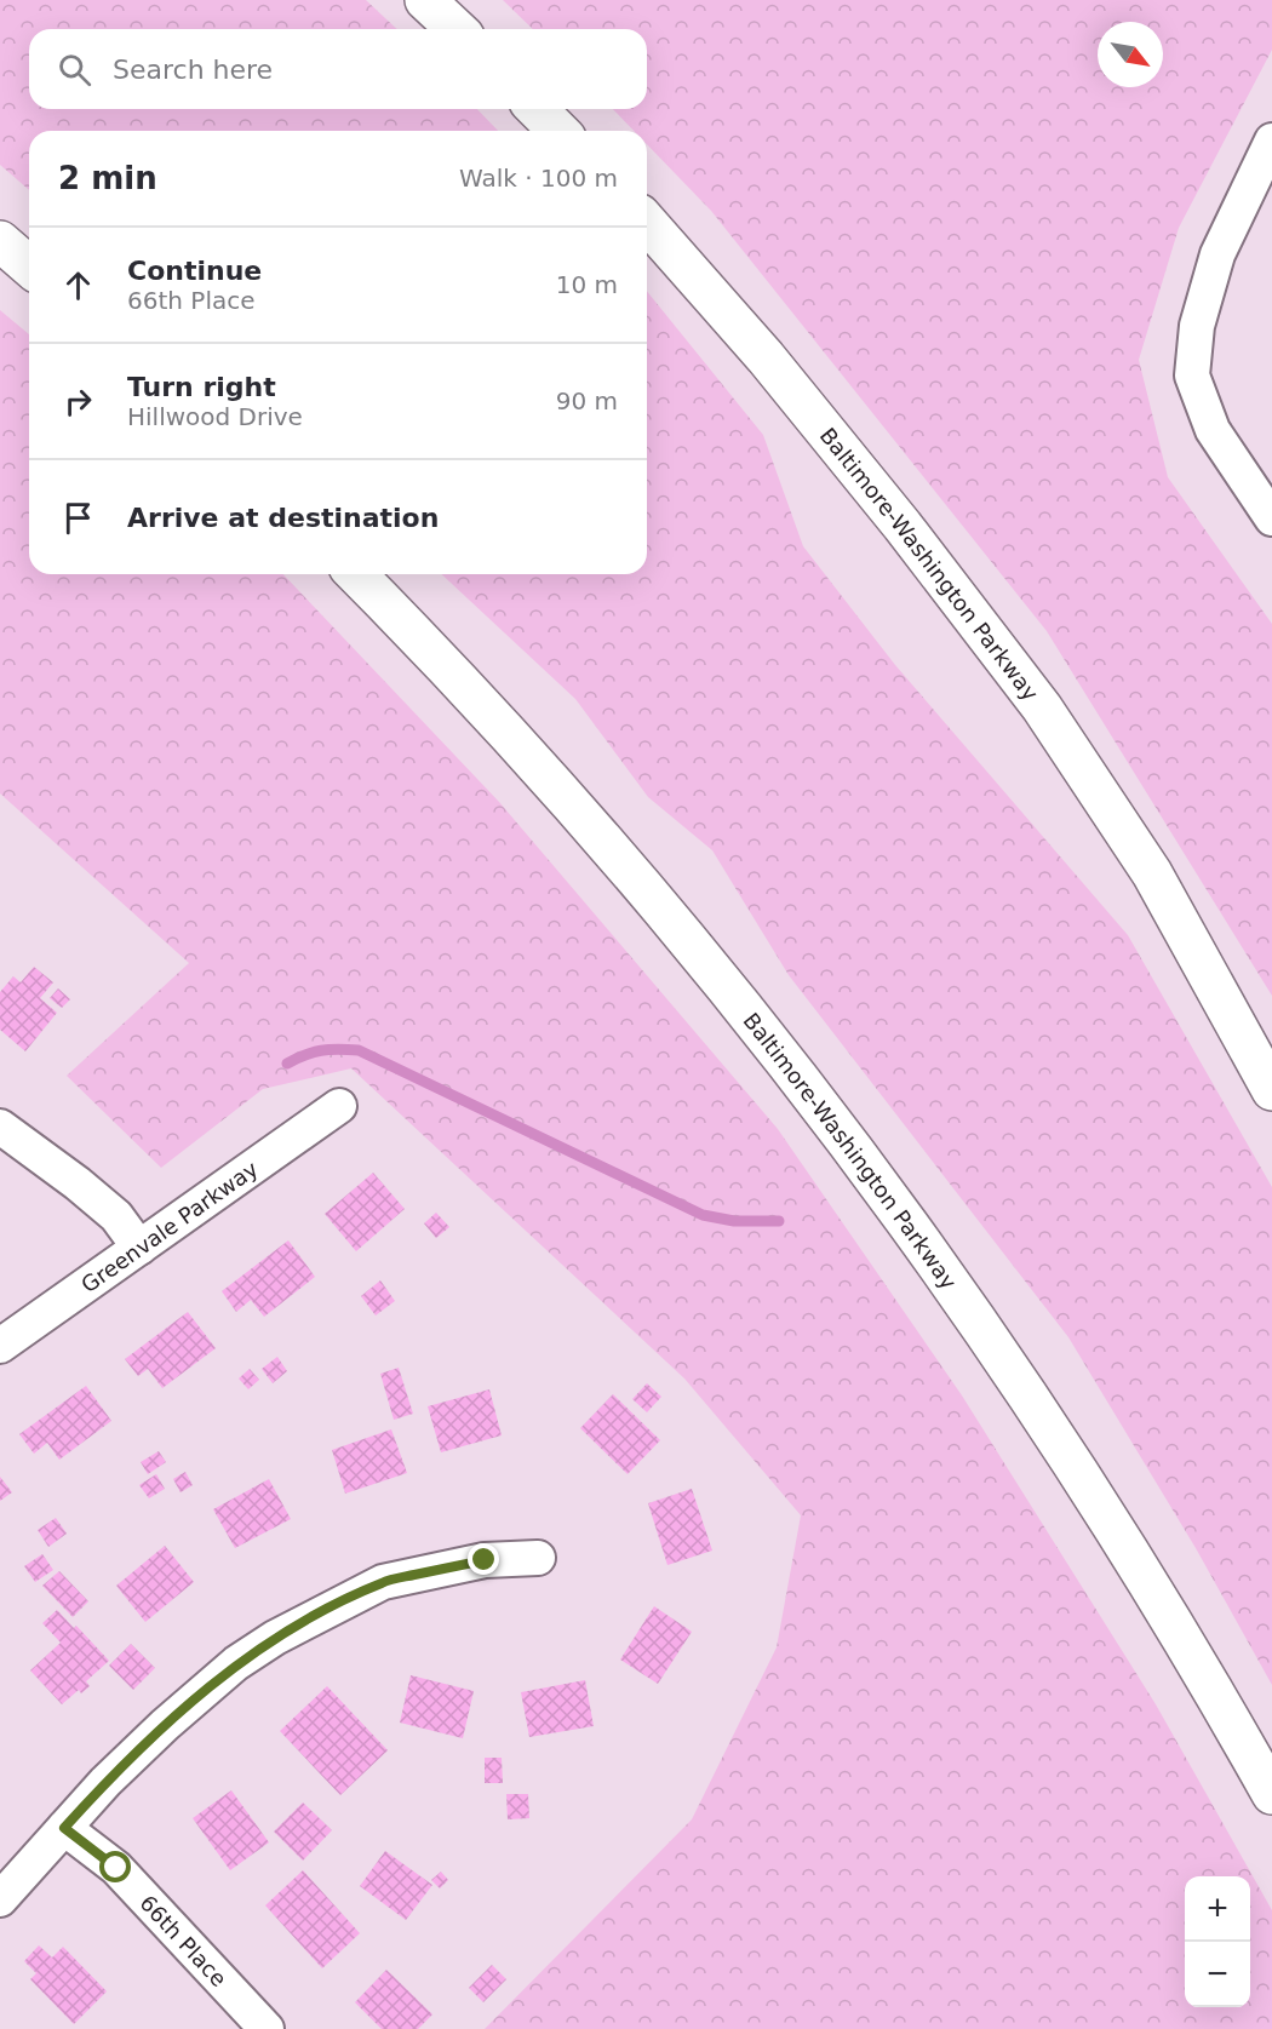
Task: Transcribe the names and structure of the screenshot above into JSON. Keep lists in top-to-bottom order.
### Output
{
  "streets": {
    "highway": ["Baltimore-Washington Parkway"],
    "street": ["Greenvale Parkway", "66th Place"]
  },
  "north": "bottom right",
  "page": {
    "search": "Search here",
    "heading": ["2 min", "Walk · 100 m"],
    "list": [
      ["Continue", "66th Place", "10 m"],
      ["Turn right", "Hillwood Drive", "90 m"],
      "Arrive at destination"
    ],
    "map_buttons": ["+", "−"]
  }
}
